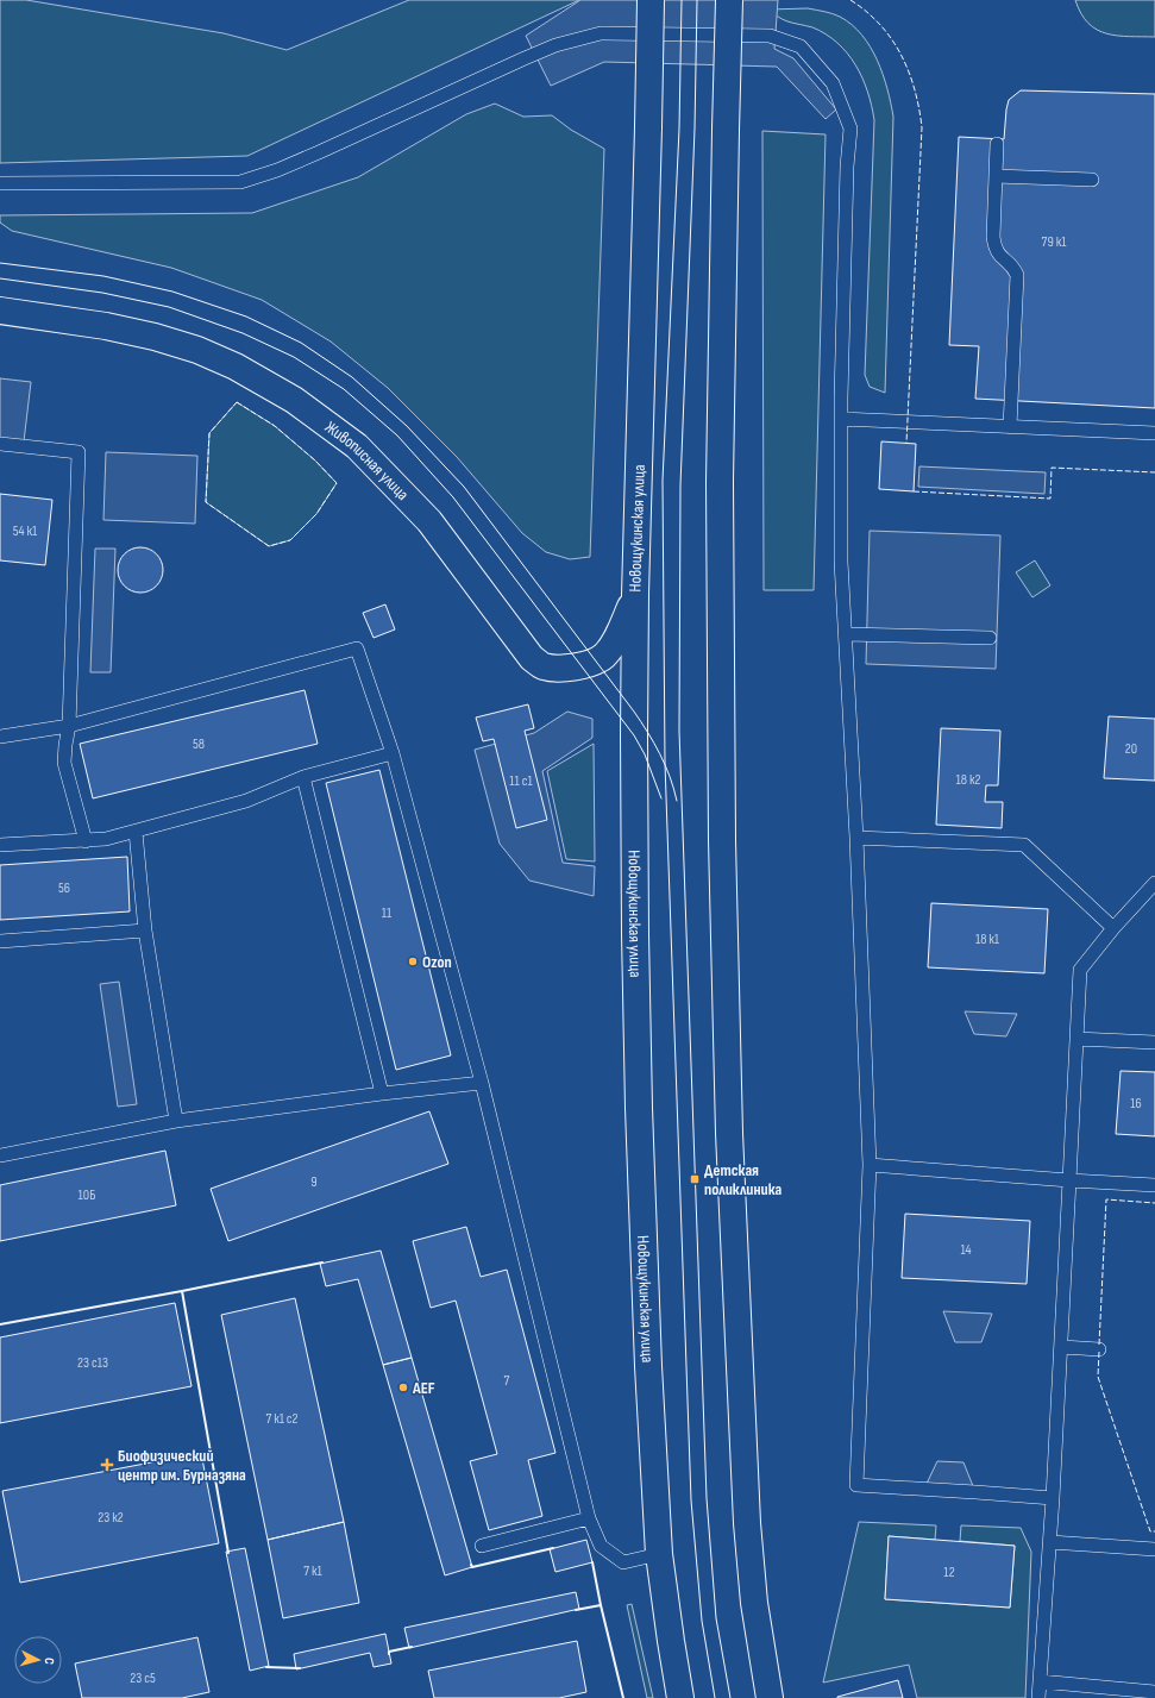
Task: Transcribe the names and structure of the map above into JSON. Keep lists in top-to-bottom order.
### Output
{
  "streets": {
    "main road": ["Живописная улица", "Новощукинская улица"]
  },
  "crossings": [
    ["Живописная улица", "Новощукинская улица"]
  ],
  "places": {
    "other": ["Ozon", "AEF"],
    "transit": ["Детская поликлиника"],
    "health": ["Биофизический центр им. Бурназяна"]
  },
  "house_numbers": [
    "79 к1",
    "54 к1",
    "58",
    "20",
    "18 к2",
    "11 с1",
    "56",
    "11",
    "18 к1",
    "16",
    "9",
    "10Б",
    "14",
    "23 с13",
    "7",
    "7 к1 с2",
    "23 к2",
    "7 к1",
    "12",
    "23 с5"
  ],
  "north": "right"
}
